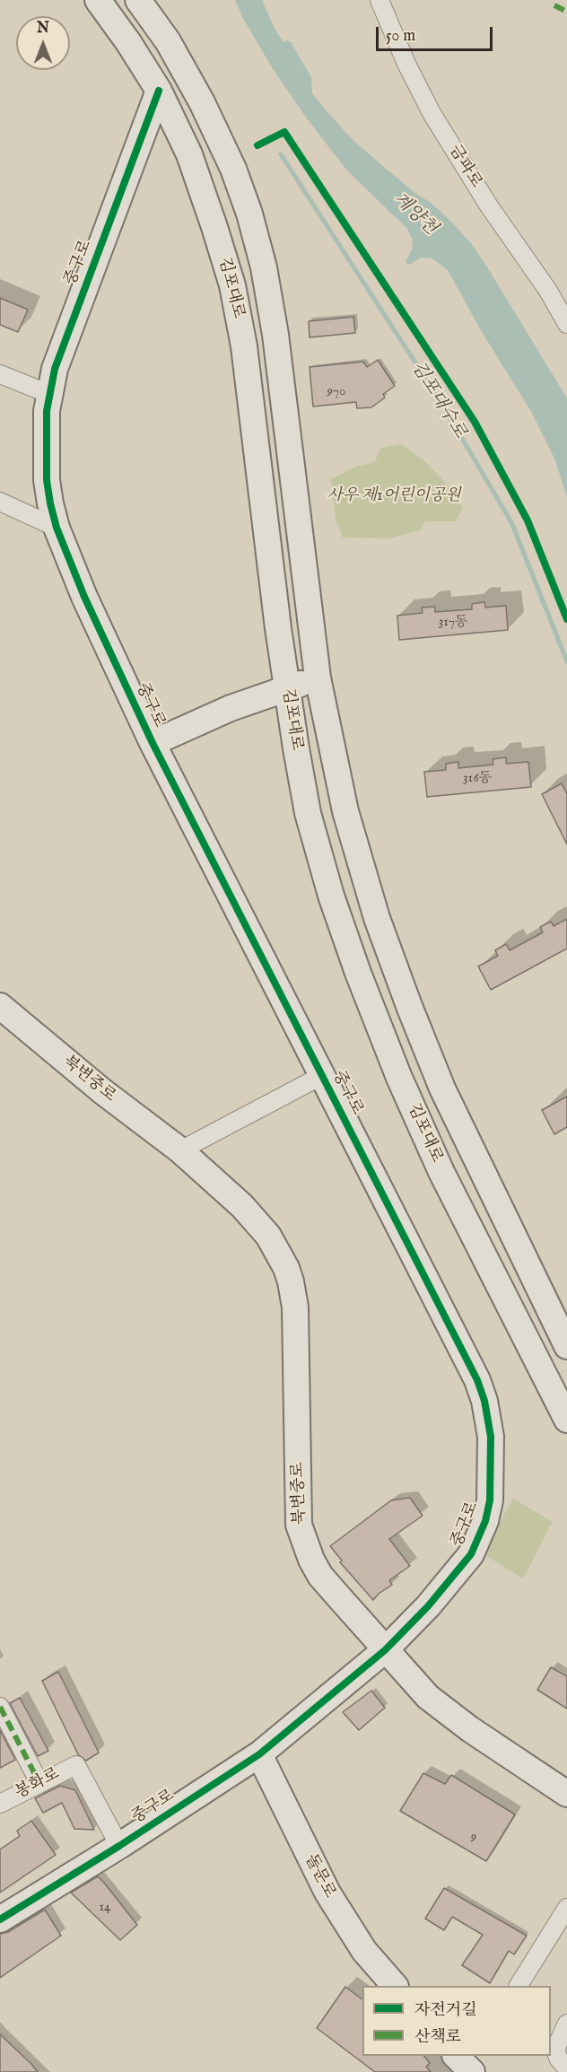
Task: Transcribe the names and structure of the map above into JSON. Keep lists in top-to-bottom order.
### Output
{
  "streets": {
    "street": [
      "금파로",
      "중구로",
      "김포대로",
      "북변중로",
      "봉화로",
      "돌문로"
    ]
  },
  "crossings": [
    ["중구로", "김포대로"],
    ["중구로", "북변중로"],
    ["중구로", "봉화로"],
    ["중구로", "돌문로"]
  ],
  "water": ["계양천", "김포대수로"],
  "parks": ["사우 제1어린이공원"],
  "house_numbers": [
    "970",
    "317동",
    "316동",
    "9",
    "14"
  ],
  "legend": ["자전거길", "산책로"],
  "scale_bar": "50 m",
  "north": "top"
}
